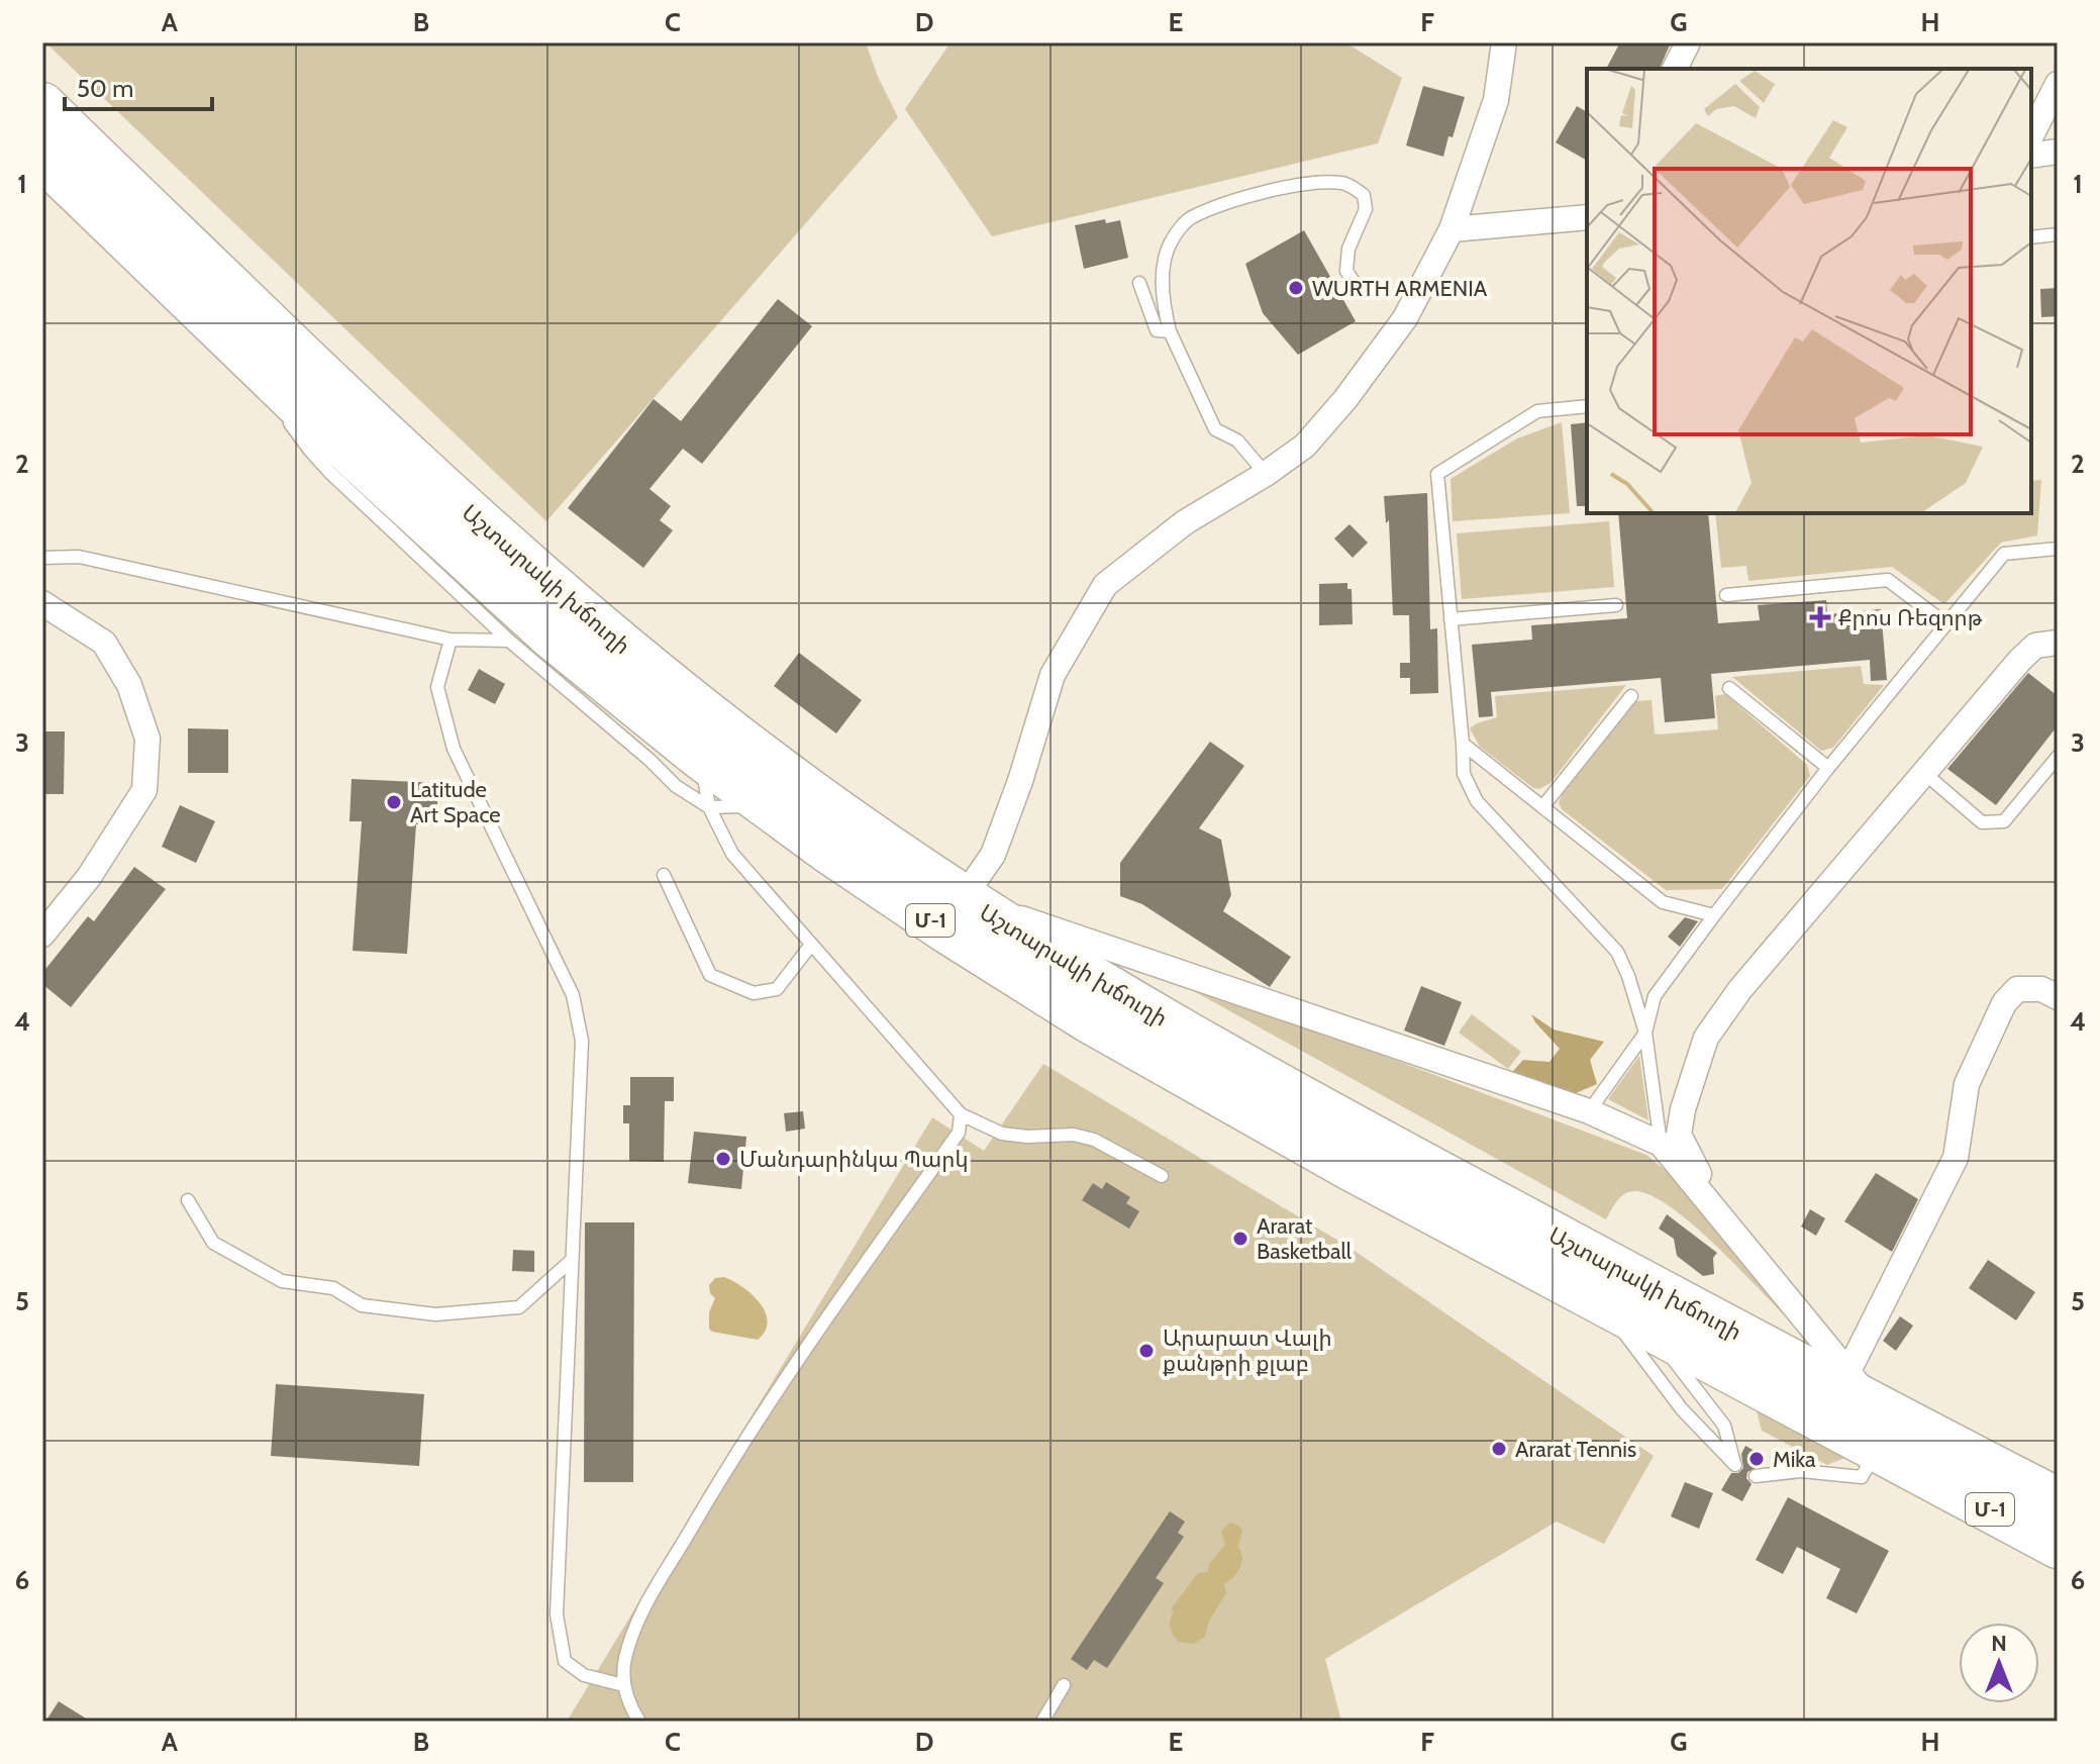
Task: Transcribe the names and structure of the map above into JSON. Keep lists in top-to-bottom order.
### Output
{
  "streets": {
    "highway": ["Աշտարակի խճուղի", "Մ-1"]
  },
  "places": {
    "other": [
      "WURTH ARMENIA",
      "Latitude Art Space",
      "Մանդարինկա Պարկ",
      "Ararat Basketball",
      "Արարատ Վալի քանթրի քլաբ",
      "Ararat Tennis",
      "Mika"
    ],
    "health": ["Քրոս Ռեզորթ"]
  },
  "scale_bar": "50 m",
  "north": "top",
  "grid": {
    "columns": [
      "A",
      "B",
      "C",
      "D",
      "E",
      "F",
      "G",
      "H"
    ],
    "rows": [
      "1",
      "2",
      "3",
      "4",
      "5",
      "6"
    ]
  }
}
